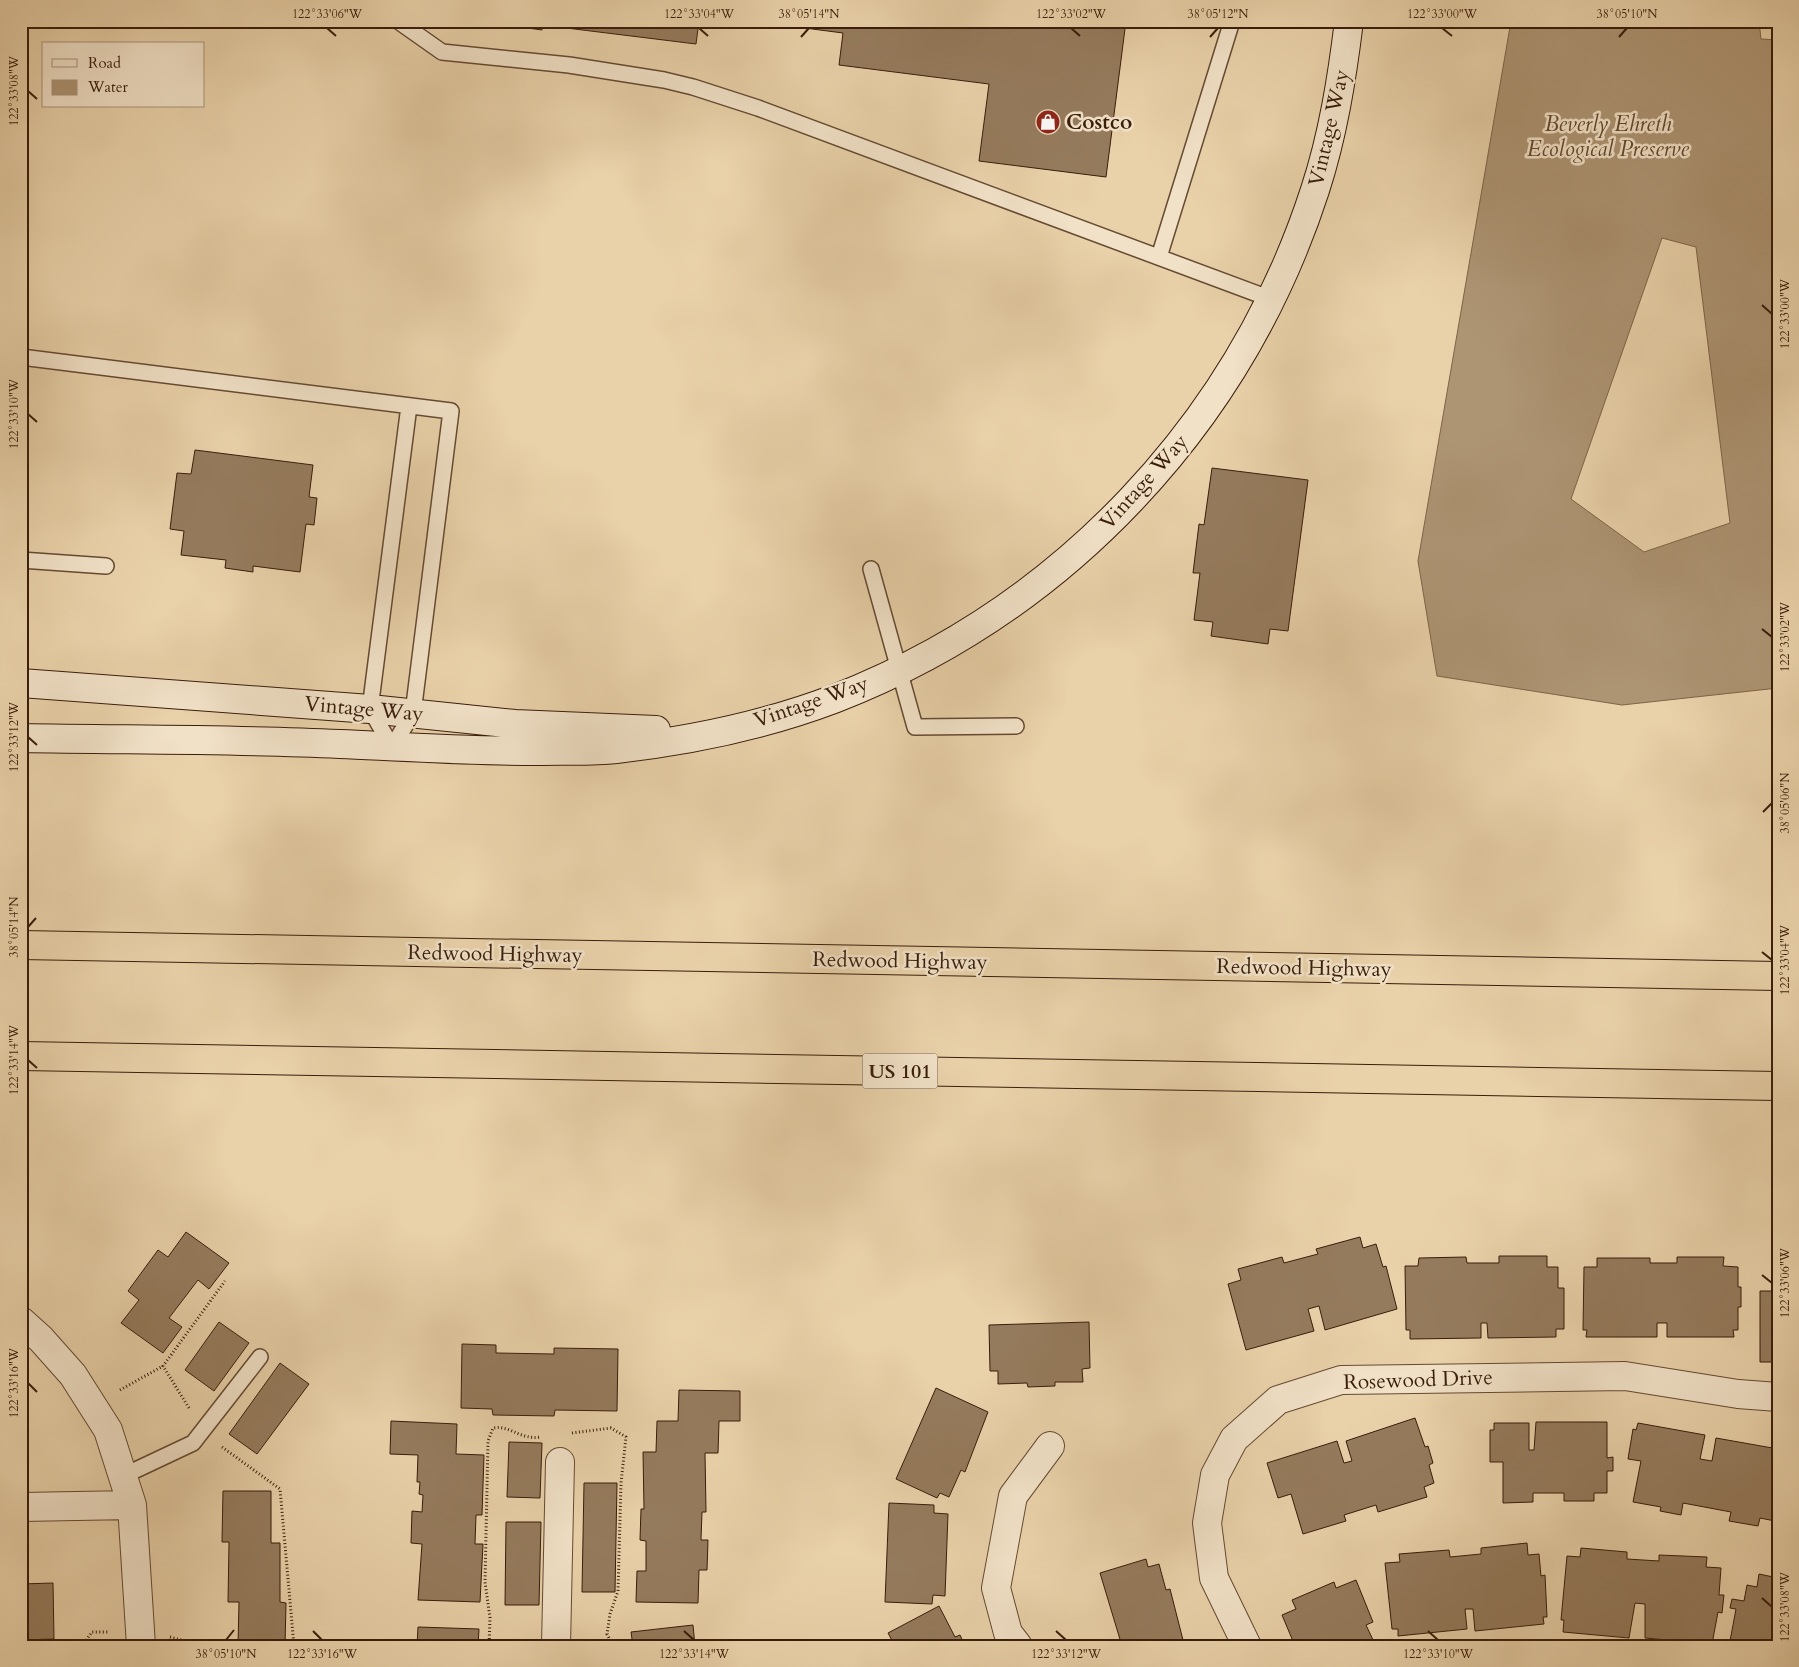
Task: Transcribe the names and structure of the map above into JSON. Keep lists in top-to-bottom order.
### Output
{
  "streets": {
    "highway": ["Redwood Highway", "US 101"],
    "street": ["Vintage Way", "Rosewood Drive"]
  },
  "water": ["Beverly Ehreth Ecological Preserve"],
  "places": {
    "shop": ["Costco"]
  },
  "legend": ["Road", "Water"],
  "coordinates": [
    "122°33'06\"W",
    "122°33'04\"W",
    "38°05'14\"N",
    "122°33'02\"W",
    "38°05'12\"N",
    "122°33'00\"W",
    "38°05'10\"N",
    "122°33'08\"W",
    "122°33'10\"W",
    "122°33'12\"W",
    "38°05'06\"N",
    "122°33'14\"W",
    "122°33'16\"W"
  ]
}
